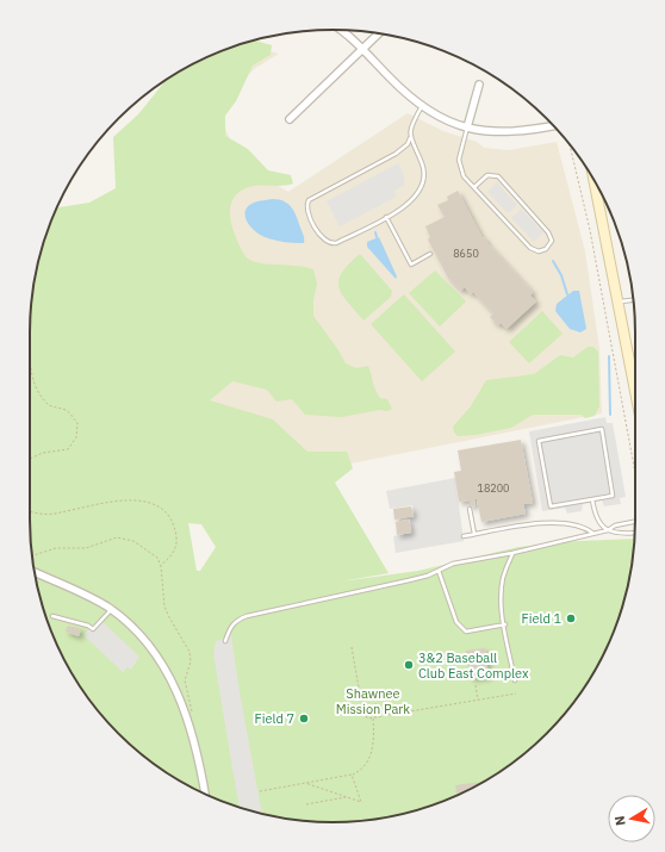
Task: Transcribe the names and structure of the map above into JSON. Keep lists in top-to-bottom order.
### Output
{
  "parks": ["Shawnee Mission Park"],
  "places": ["Field 1", "3&2 Baseball Club East Complex", "Field 7"],
  "house_numbers": ["8650", "18200"],
  "north": "left"
}
